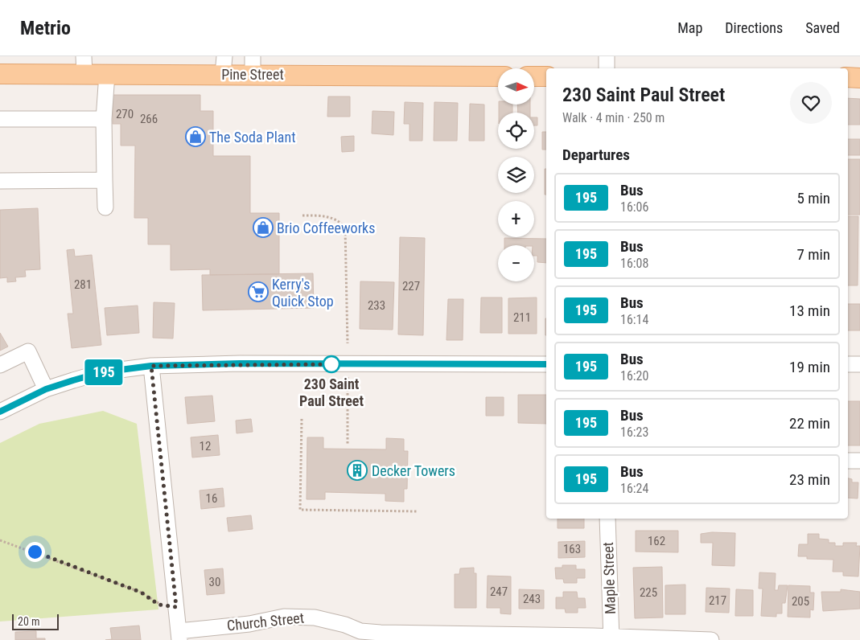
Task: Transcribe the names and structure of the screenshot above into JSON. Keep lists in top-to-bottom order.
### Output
{
  "streets": {
    "main road": ["Pine Street"],
    "street": ["Maple Street", "Church Street"]
  },
  "crossings": [
    ["Maple Street", "Church Street"]
  ],
  "places": {
    "shop": ["The Soda Plant", "Brio Coffeeworks"],
    "supermarket": ["Kerry's Quick Stop"],
    "other": ["230 Saint Paul Street"],
    "building": ["Decker Towers"]
  },
  "lines": ["bus line 195"],
  "house_numbers": [
    "270",
    "266",
    "281",
    "227",
    "233",
    "211",
    "12",
    "16",
    "162",
    "163",
    "30",
    "247",
    "225",
    "243",
    "217",
    "205"
  ],
  "scale_bar": "20 m",
  "north": "right",
  "page": {
    "header": "Metrio",
    "nav": ["Map", "Directions", "Saved"],
    "on_map": "195",
    "map_buttons": ["+", "−"],
    "heading": [
      ["230 Saint Paul Street", "Walk · 4 min · 250 m"],
      "Departures"
    ],
    "list": [
      {
        "mark": "195",
        "name": "Bus",
        "note": "16:06",
        "value": "5 min"
      },
      {
        "mark": "195",
        "name": "Bus",
        "note": "16:08",
        "value": "7 min"
      },
      {
        "mark": "195",
        "name": "Bus",
        "note": "16:14",
        "value": "13 min"
      },
      {
        "mark": "195",
        "name": "Bus",
        "note": "16:20",
        "value": "19 min"
      },
      {
        "mark": "195",
        "name": "Bus",
        "note": "16:23",
        "value": "22 min"
      },
      {
        "mark": "195",
        "name": "Bus",
        "note": "16:24",
        "value": "23 min"
      }
    ],
    "scale": "20 m"
  }
}
